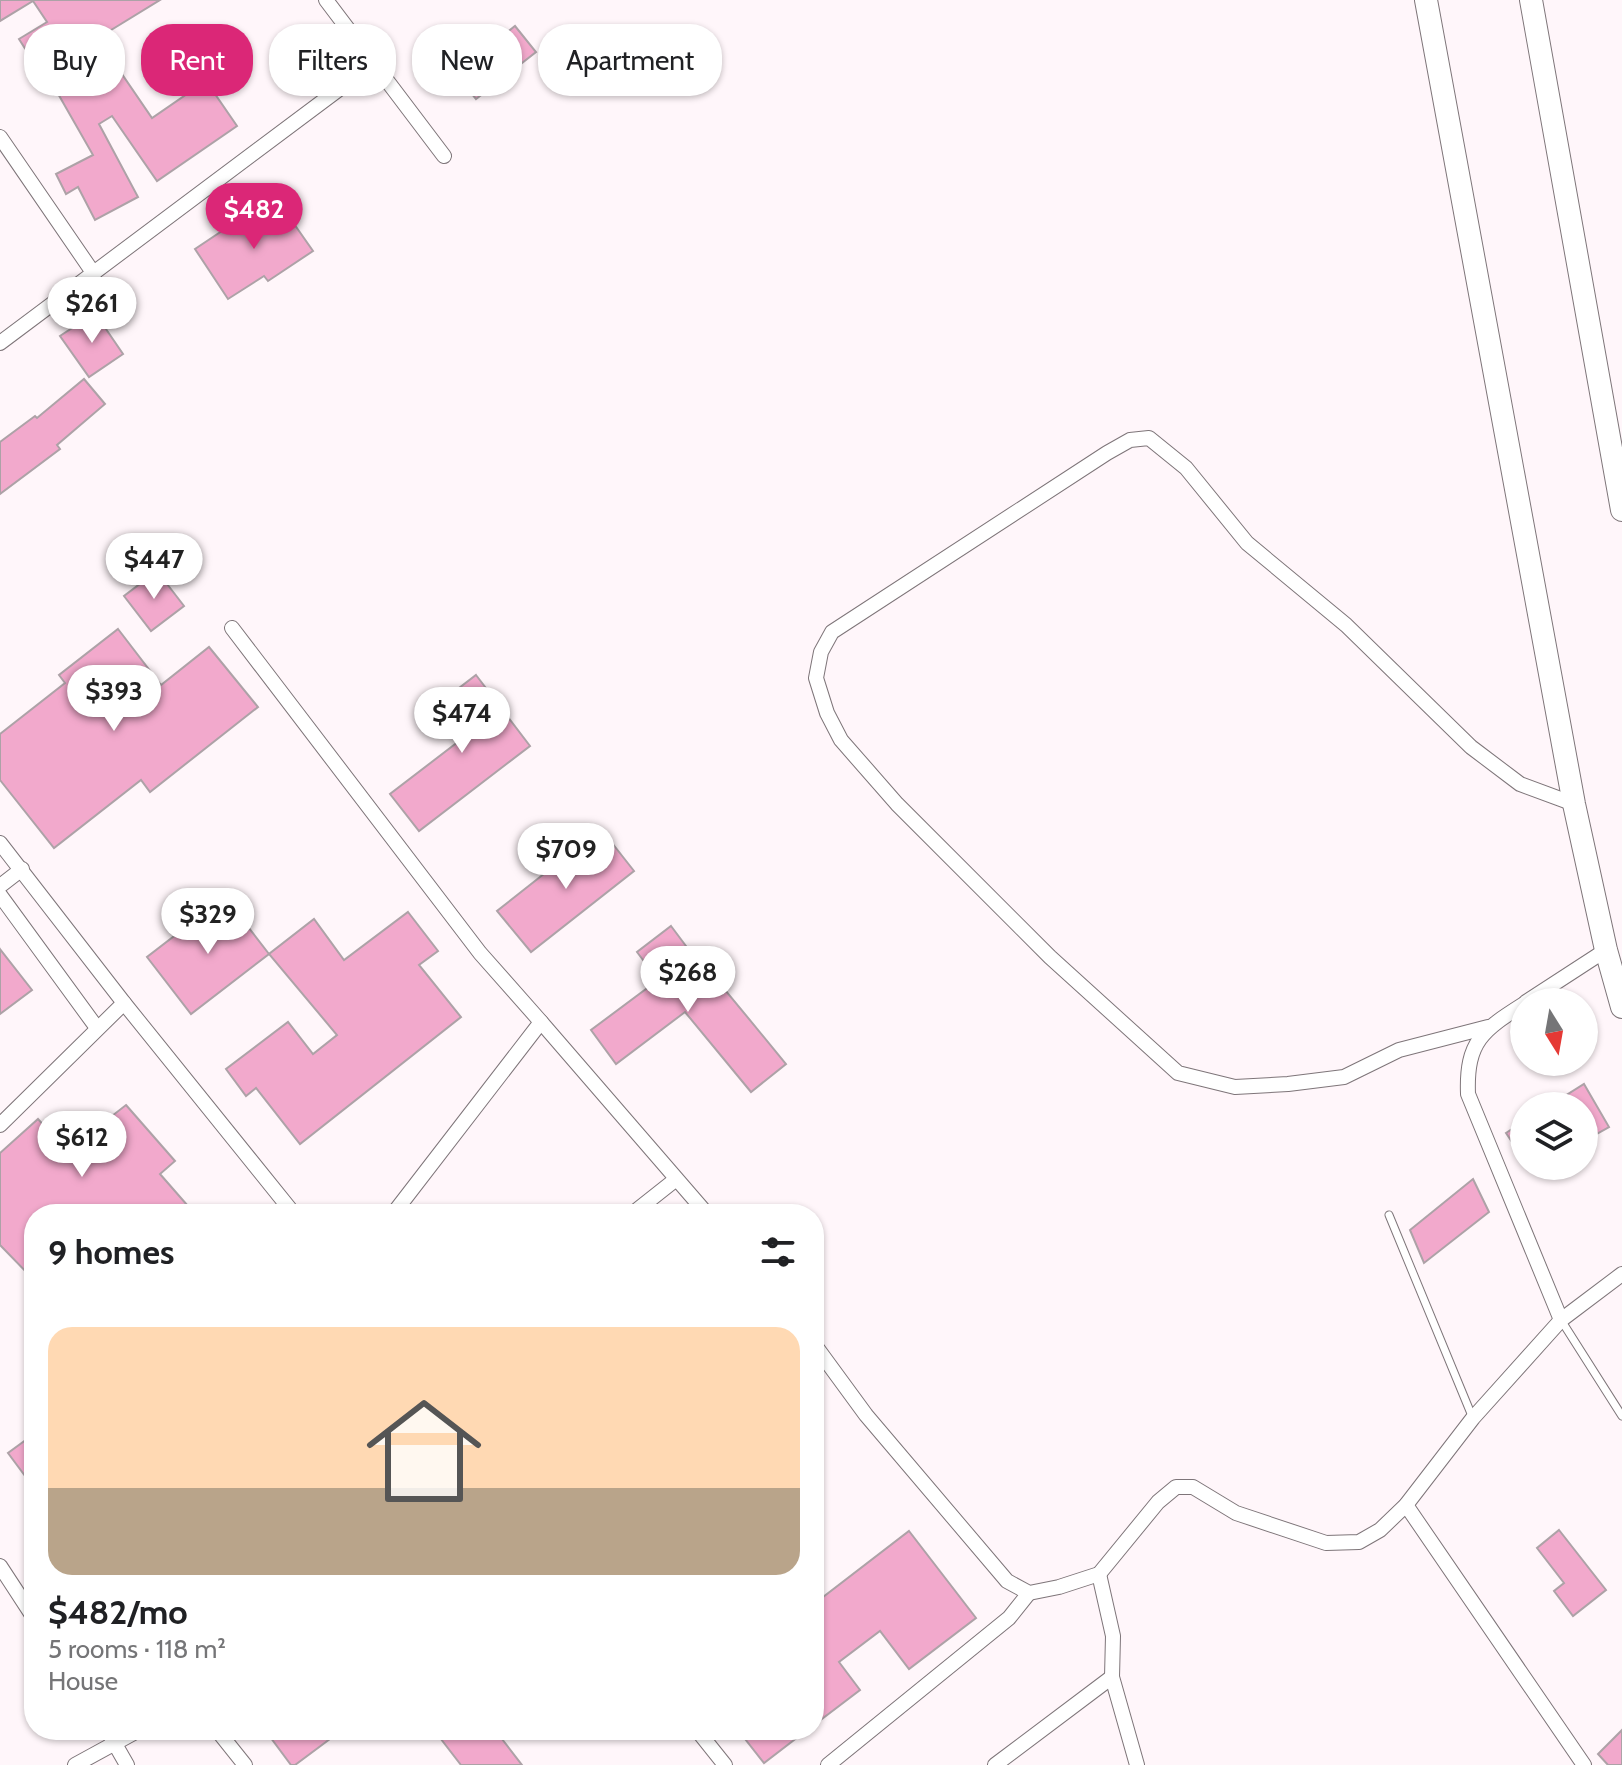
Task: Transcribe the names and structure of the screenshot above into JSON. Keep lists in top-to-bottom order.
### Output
{
  "north": "bottom",
  "page": {
    "chip": [
      "Buy",
      "Rent",
      "Filters",
      "New",
      "Apartment"
    ],
    "price": [
      "$482",
      "$261",
      "$447",
      "$393",
      "$474",
      "$709",
      "$329",
      "$268",
      "$612"
    ],
    "heading": "9 homes",
    "list": [
      {
        "name": "$482/mo",
        "note": "5 rooms · 118 m² · House"
      }
    ]
  }
}
